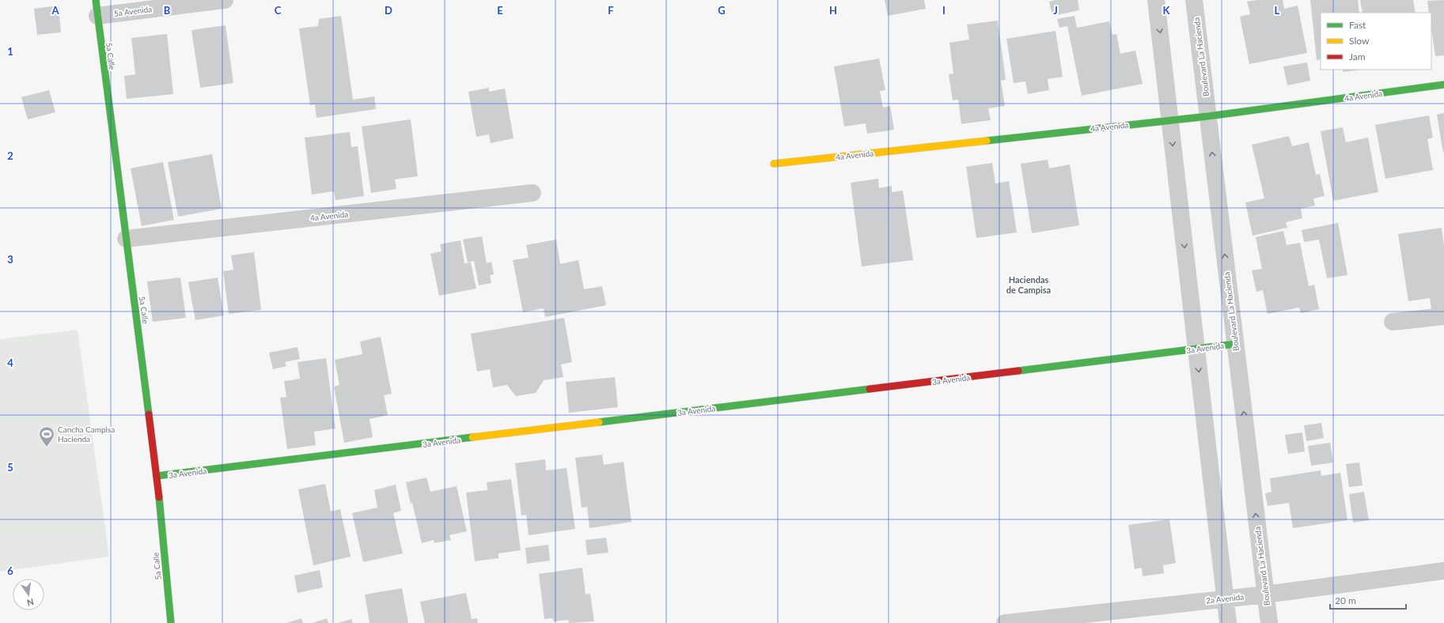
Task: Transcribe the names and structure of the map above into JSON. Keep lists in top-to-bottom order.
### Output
{
  "streets": {
    "street": [
      "5a Avenida",
      "5a Calle",
      "Boulevard La Hacienda",
      "4a Avenida",
      "3a Avenida",
      "2a Avenida"
    ]
  },
  "crossings": [
    ["5a Avenida", "5a Calle"],
    ["5a Calle", "4a Avenida"],
    ["5a Calle", "3a Avenida"],
    ["Boulevard La Hacienda", "4a Avenida"],
    ["Boulevard La Hacienda", "3a Avenida"],
    ["Boulevard La Hacienda", "2a Avenida"]
  ],
  "districts": ["Haciendas de Campisa"],
  "places": {
    "sports": ["Cancha Campisa Hacienda"]
  },
  "legend": ["Fast", "Slow", "Jam"],
  "scale_bar": "20 m",
  "north": "bottom",
  "grid": {
    "columns": [
      "A",
      "B",
      "C",
      "D",
      "E",
      "F",
      "G",
      "H",
      "I",
      "J",
      "K",
      "L"
    ],
    "rows": [
      "1",
      "2",
      "3",
      "4",
      "5",
      "6"
    ]
  }
}
